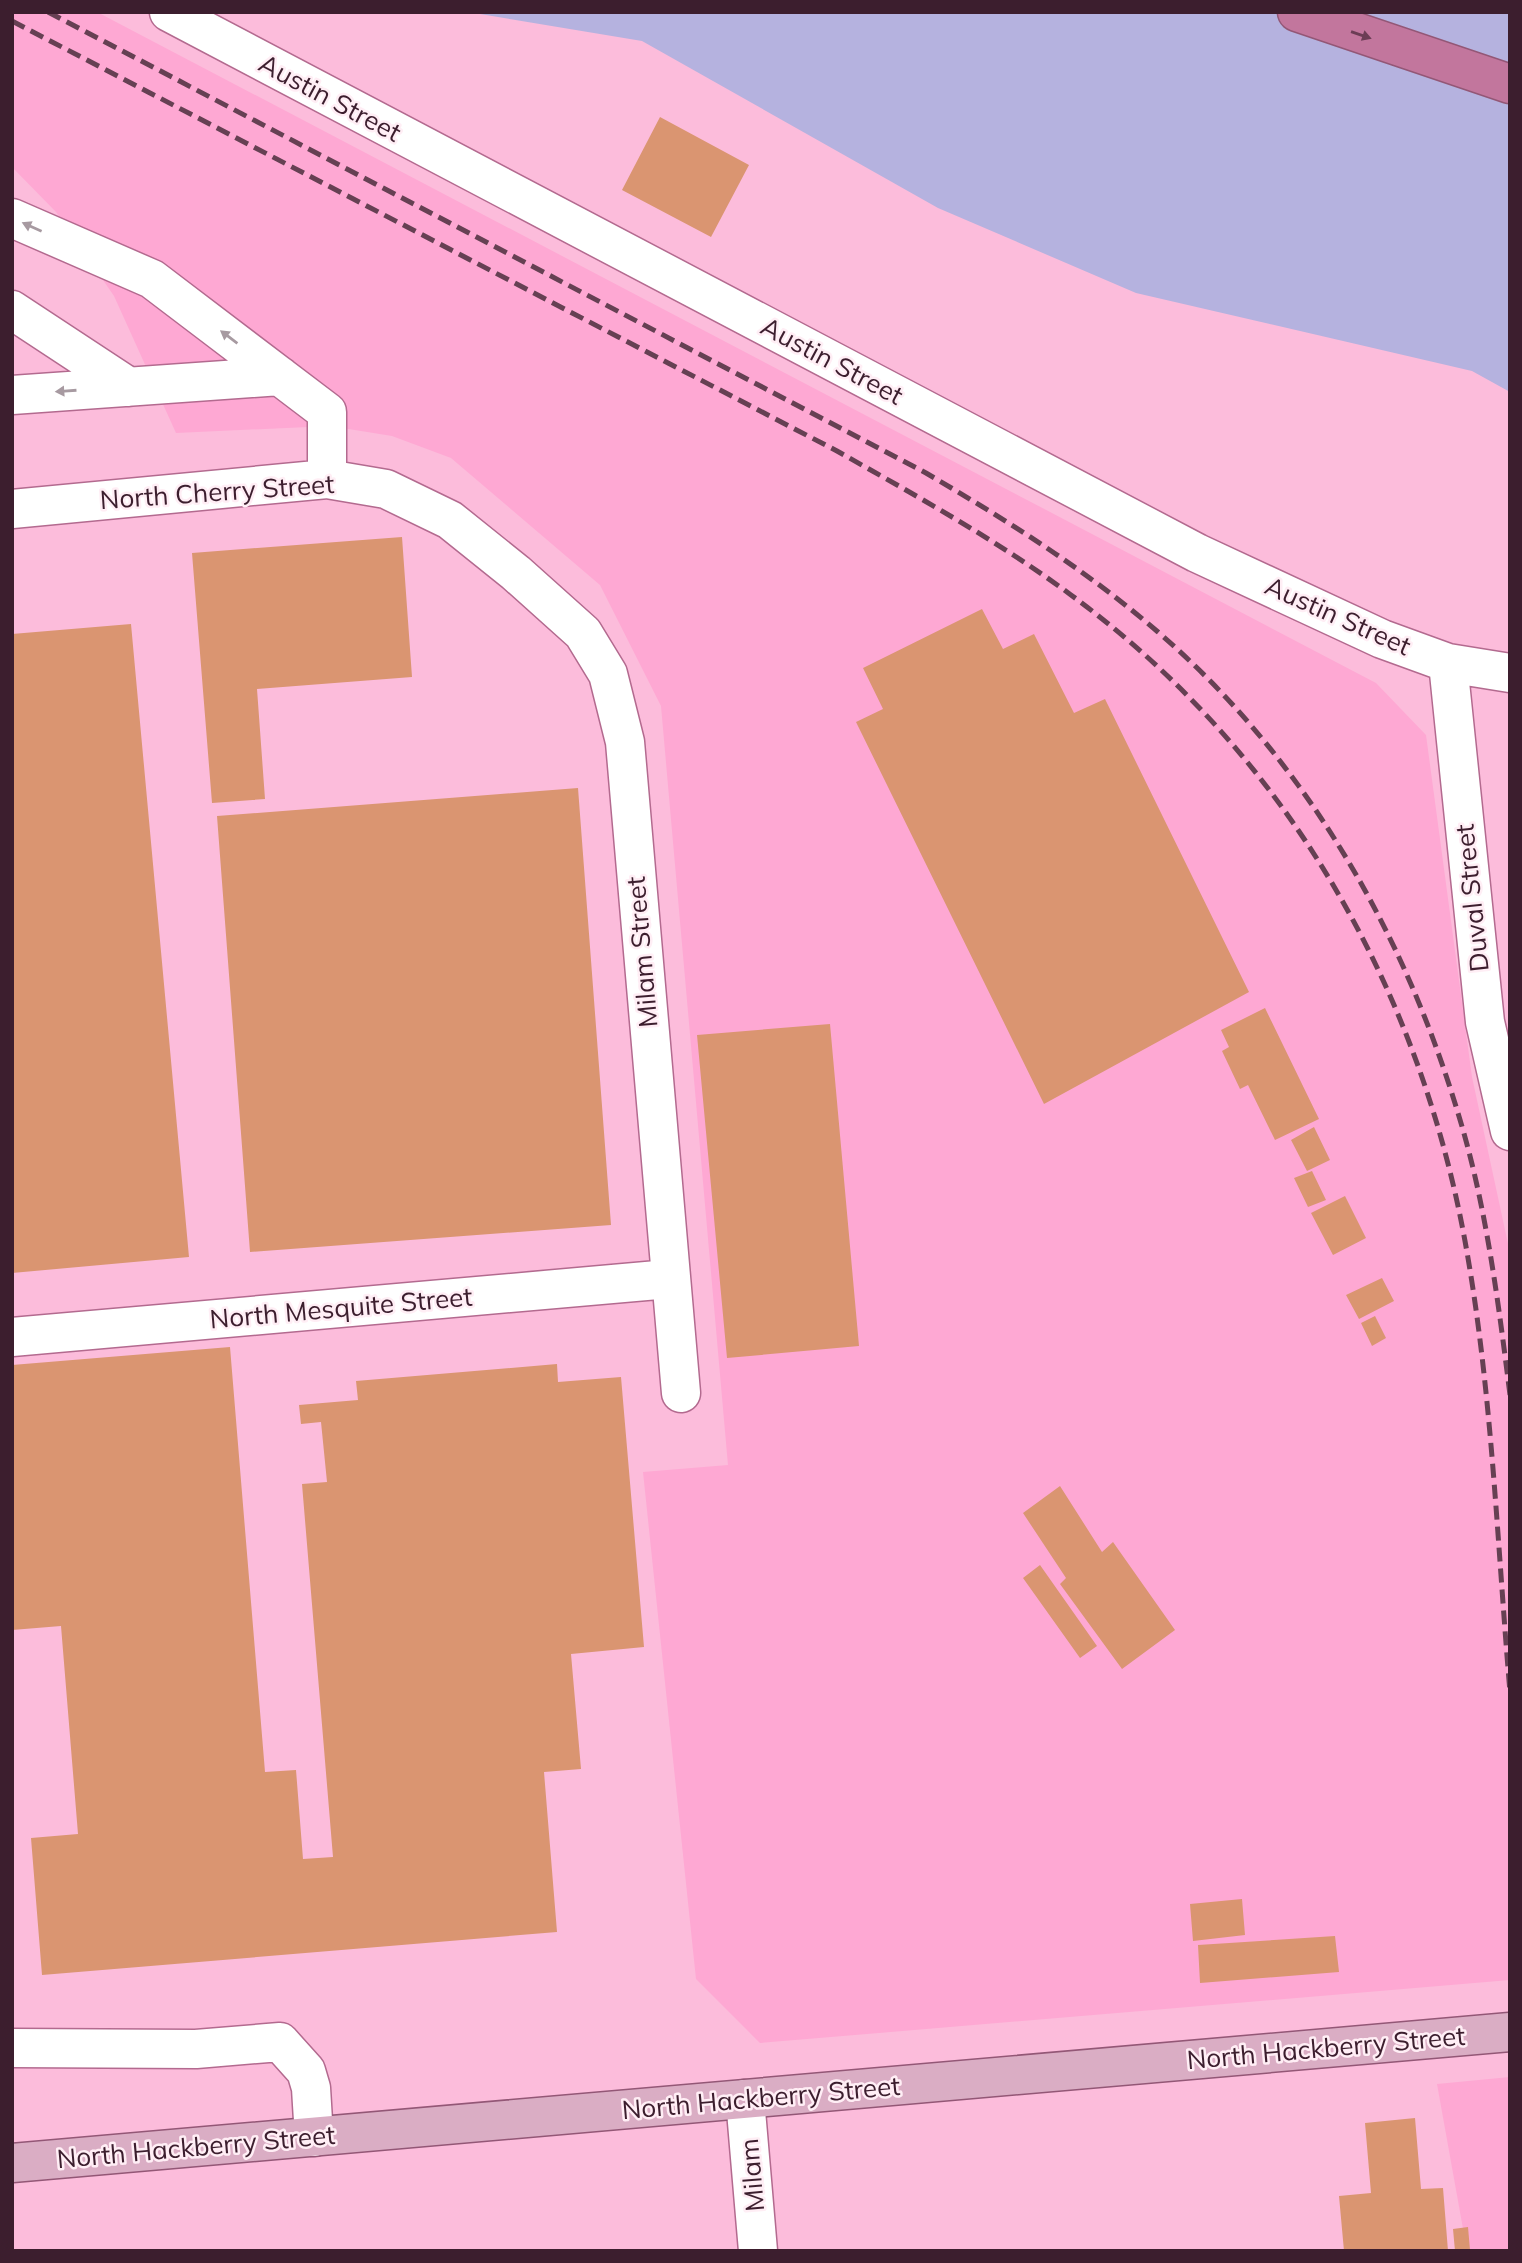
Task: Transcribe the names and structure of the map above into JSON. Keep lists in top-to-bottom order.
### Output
{
  "streets": {
    "main road": ["North Hackberry Street"],
    "street": [
      "Austin Street",
      "North Cherry Street",
      "Duval Street",
      "Milam Street",
      "North Mesquite Street",
      "Milam"
    ]
  },
  "crossings": [
    ["Austin Street", "Duval Street"],
    ["North Cherry Street", "Milam Street"],
    ["Milam Street", "North Mesquite Street"],
    ["North Hackberry Street", "Milam"]
  ]
}
